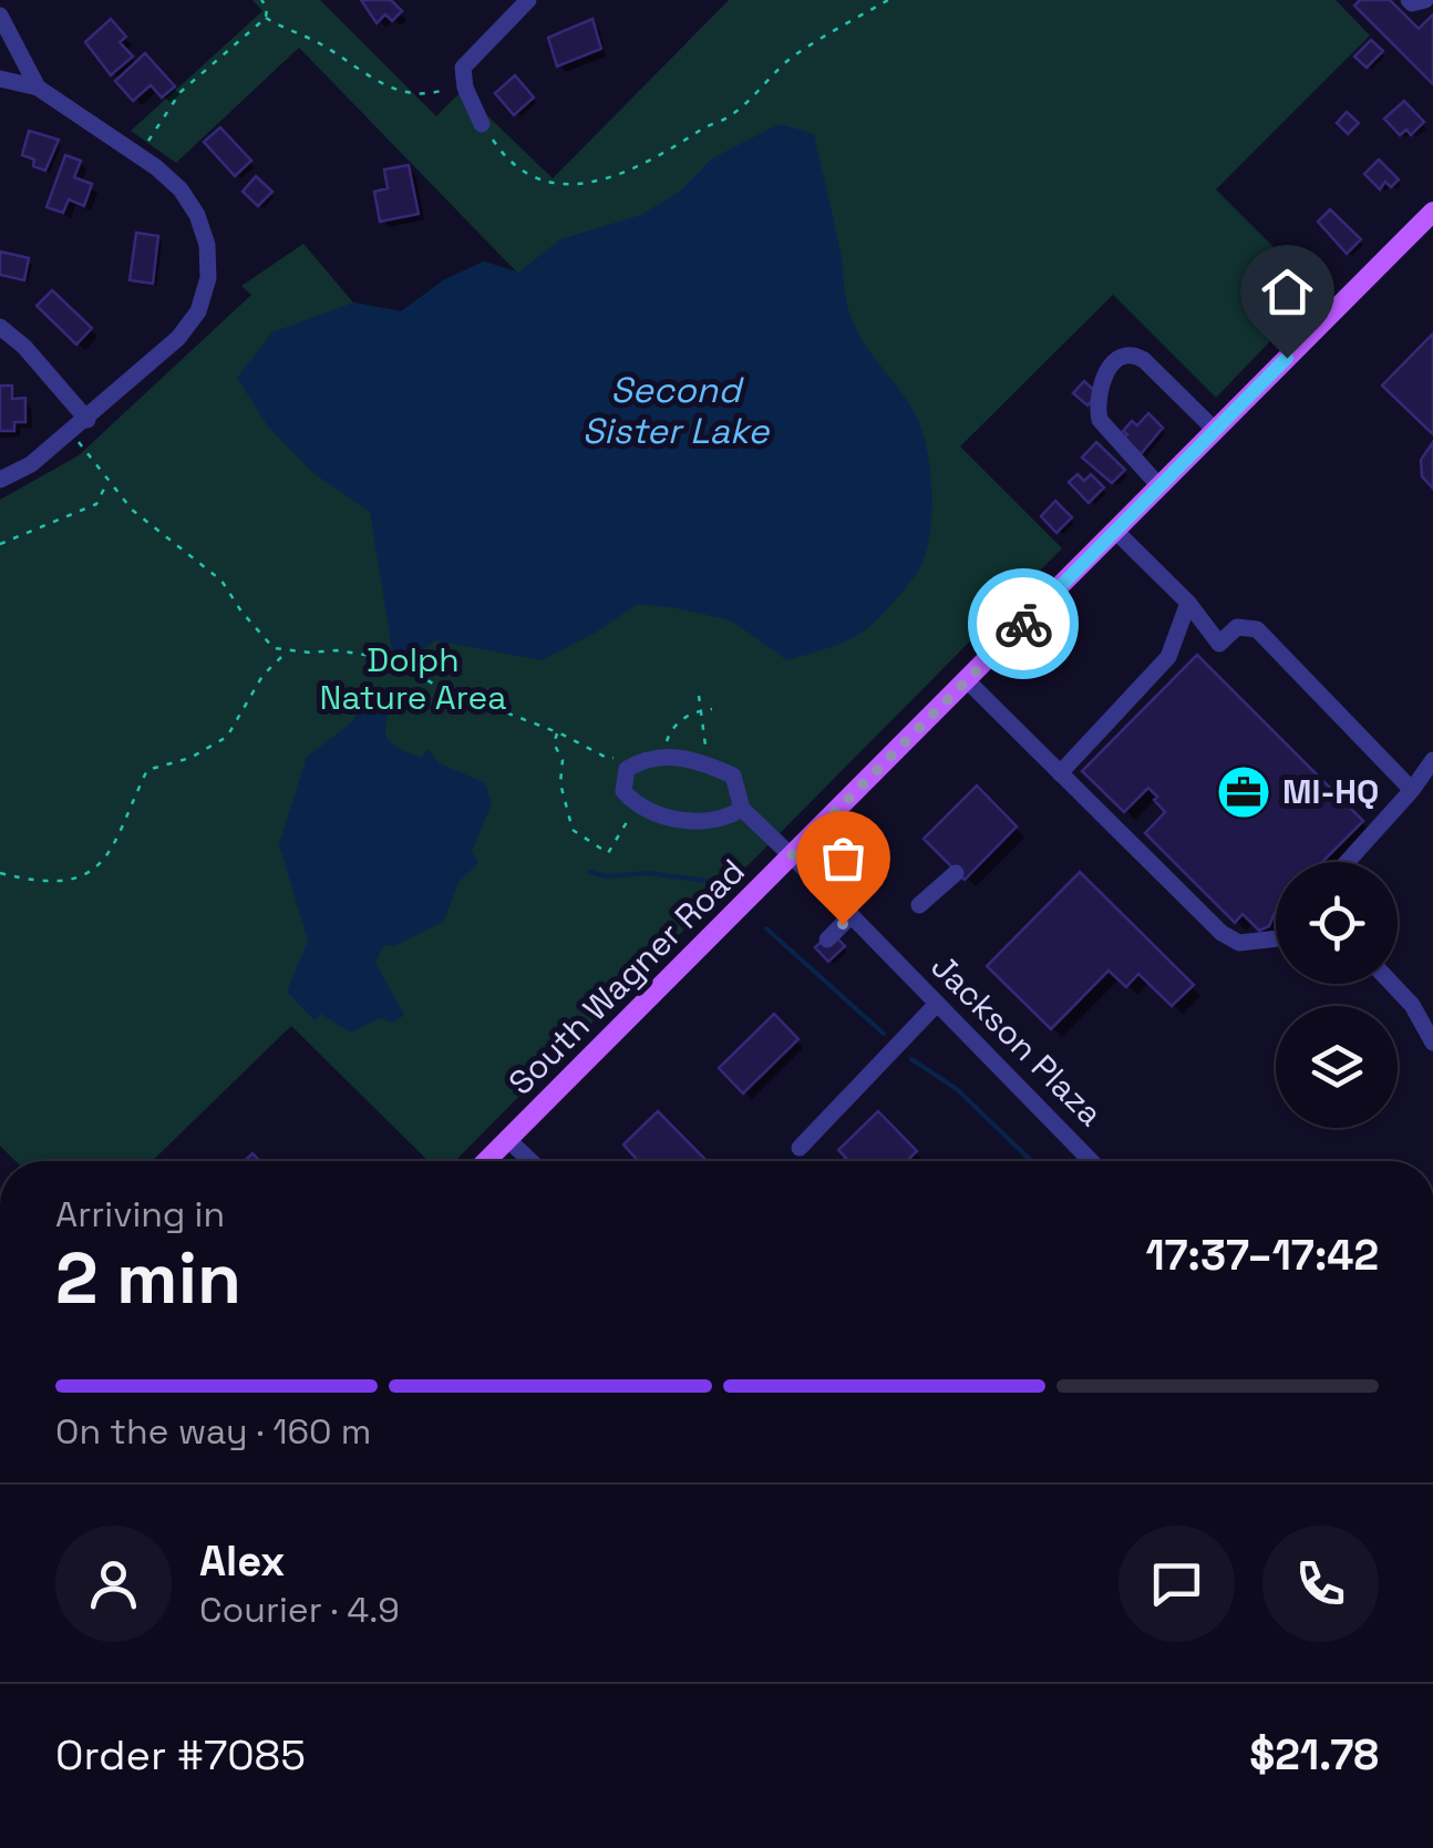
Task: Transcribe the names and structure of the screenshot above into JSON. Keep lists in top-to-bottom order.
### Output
{
  "streets": {
    "main road": ["South Wagner Road"],
    "street": ["Jackson Plaza"]
  },
  "crossings": [
    ["South Wagner Road", "Jackson Plaza"]
  ],
  "water": ["Second Sister Lake"],
  "parks": ["Dolph Nature Area"],
  "places": {
    "office": ["MI-HQ"]
  },
  "page": {
    "heading": ["2 min", "Arriving in", "17:37–17:42"],
    "panel": [
      "Alex",
      "Courier · 4.9",
      "Order #7085",
      "$21.78"
    ],
    "bar": "On the way · 160 m"
  }
}
